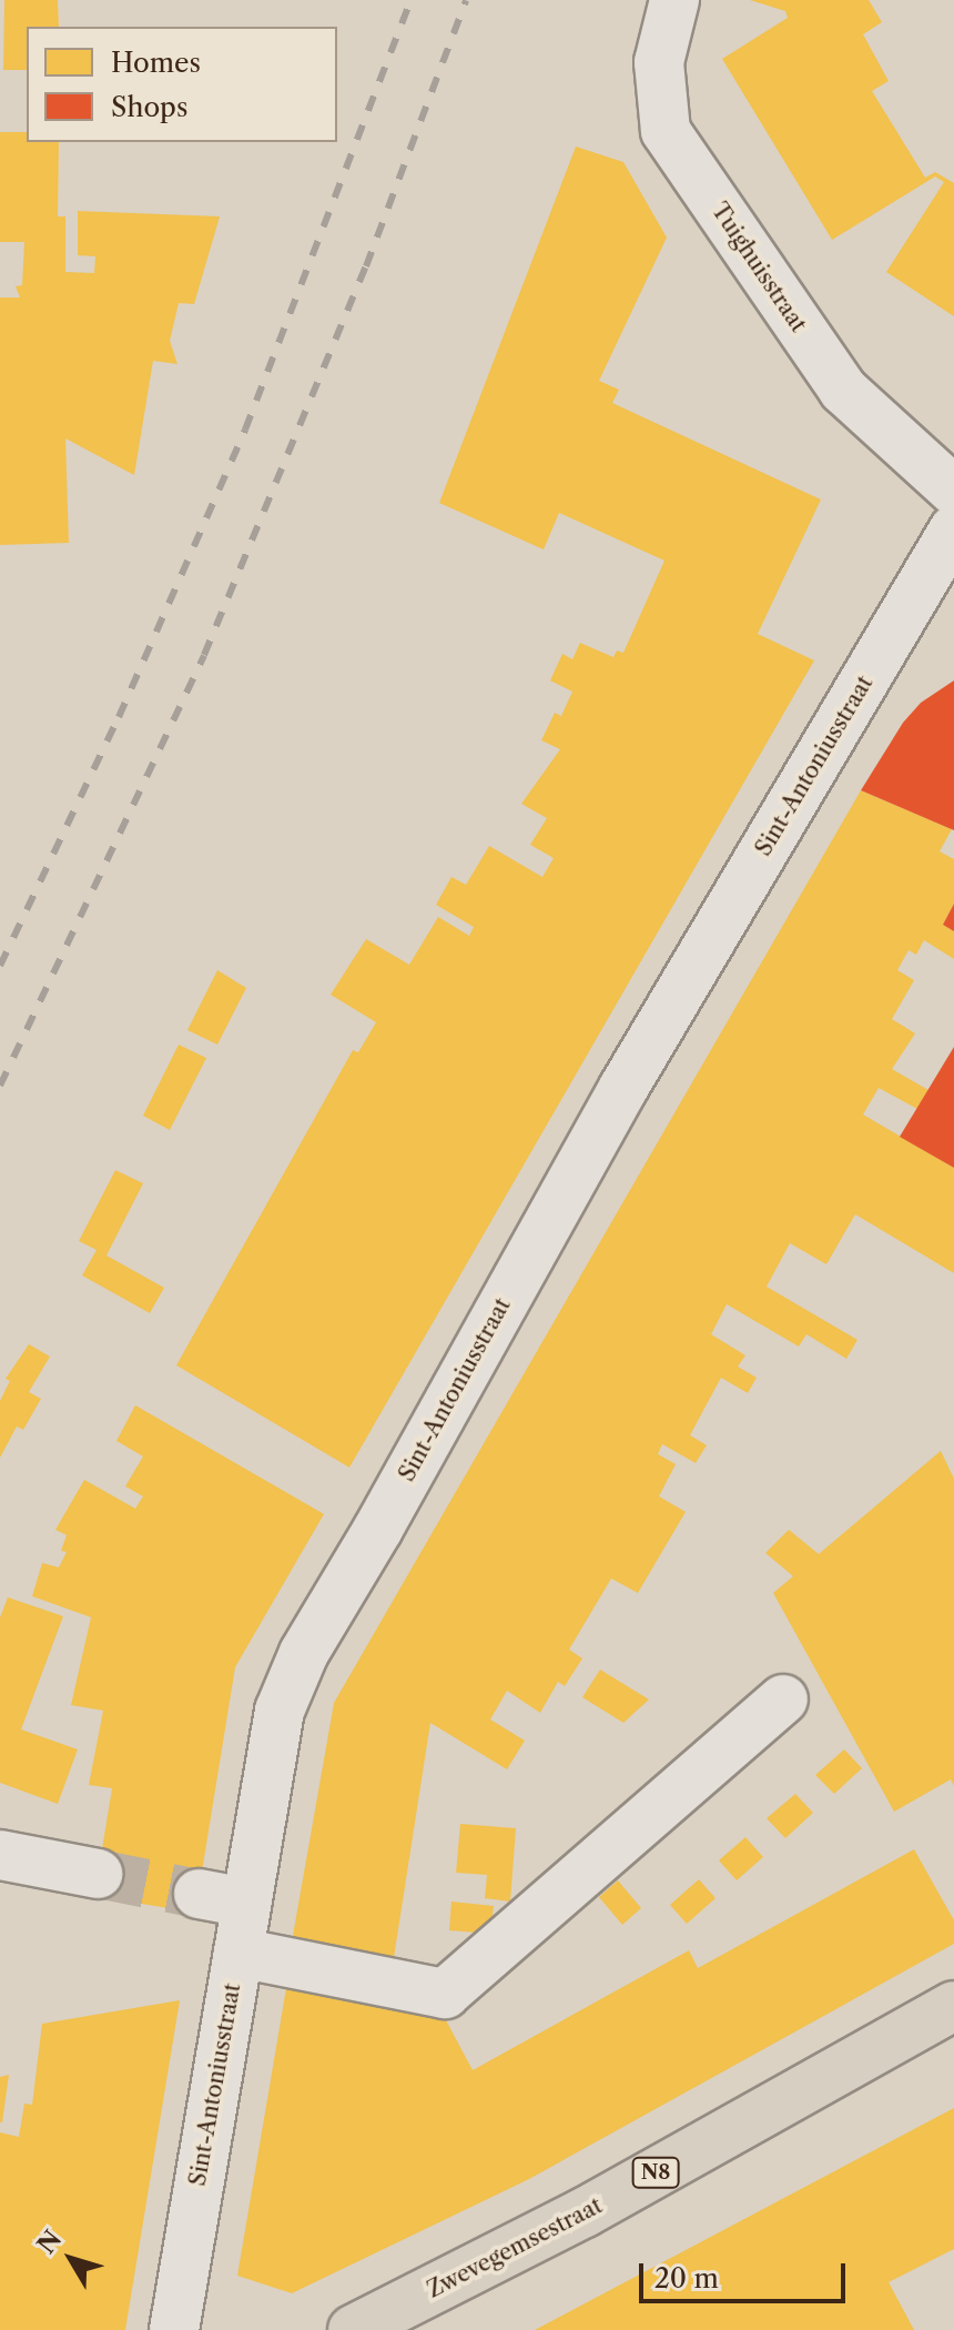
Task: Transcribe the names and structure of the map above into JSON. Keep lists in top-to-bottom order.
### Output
{
  "streets": {
    "main road": ["N8", "Zwevegemsestraat"],
    "street": ["Tuighuisstraat", "Sint-Antoniusstraat"]
  },
  "legend": ["Homes", "Shops"],
  "scale_bar": "20 m",
  "north": "top left"
}
